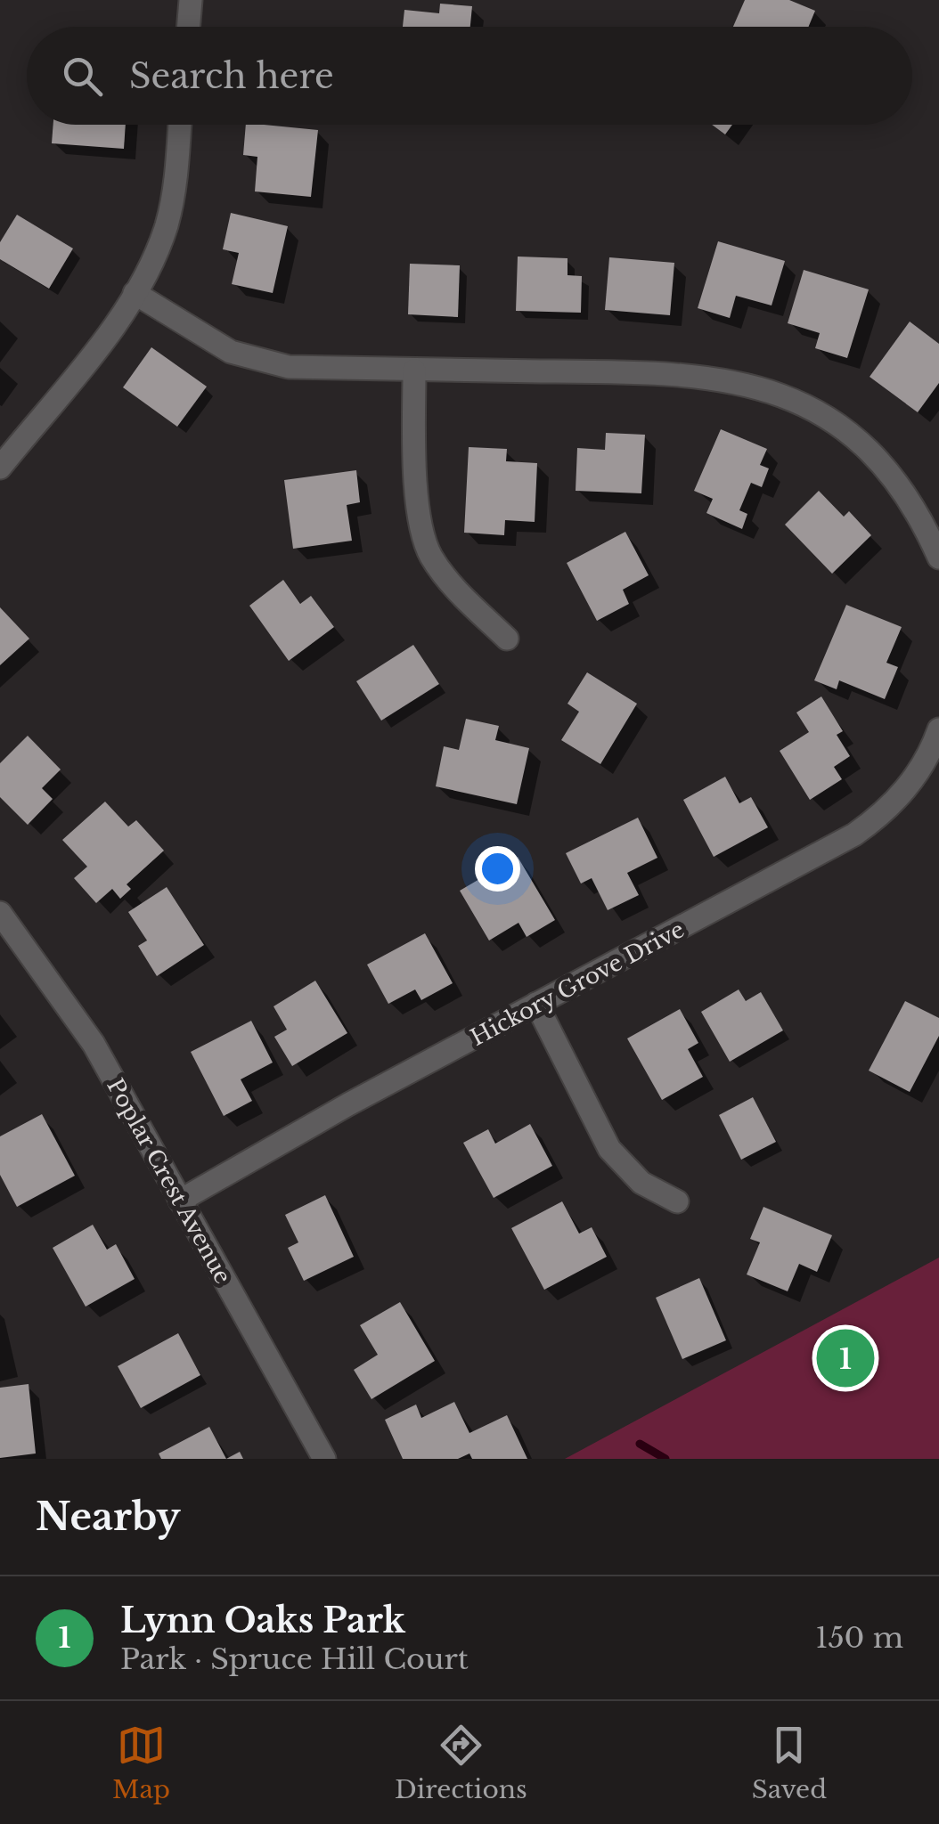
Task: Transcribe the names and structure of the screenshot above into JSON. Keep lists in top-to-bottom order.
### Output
{
  "streets": {
    "street": ["Hickory Grove Drive", "Poplar Crest Avenue"]
  },
  "crossings": [
    ["Hickory Grove Drive", "Poplar Crest Avenue"]
  ],
  "page": {
    "search": "Search here",
    "pins": "1",
    "heading": "Nearby",
    "list": [
      {
        "mark": "1",
        "name": "Lynn Oaks Park",
        "note": "Park · Spruce Hill Court",
        "value": "150 m"
      }
    ],
    "nav": ["Map", "Directions", "Saved"]
  }
}
